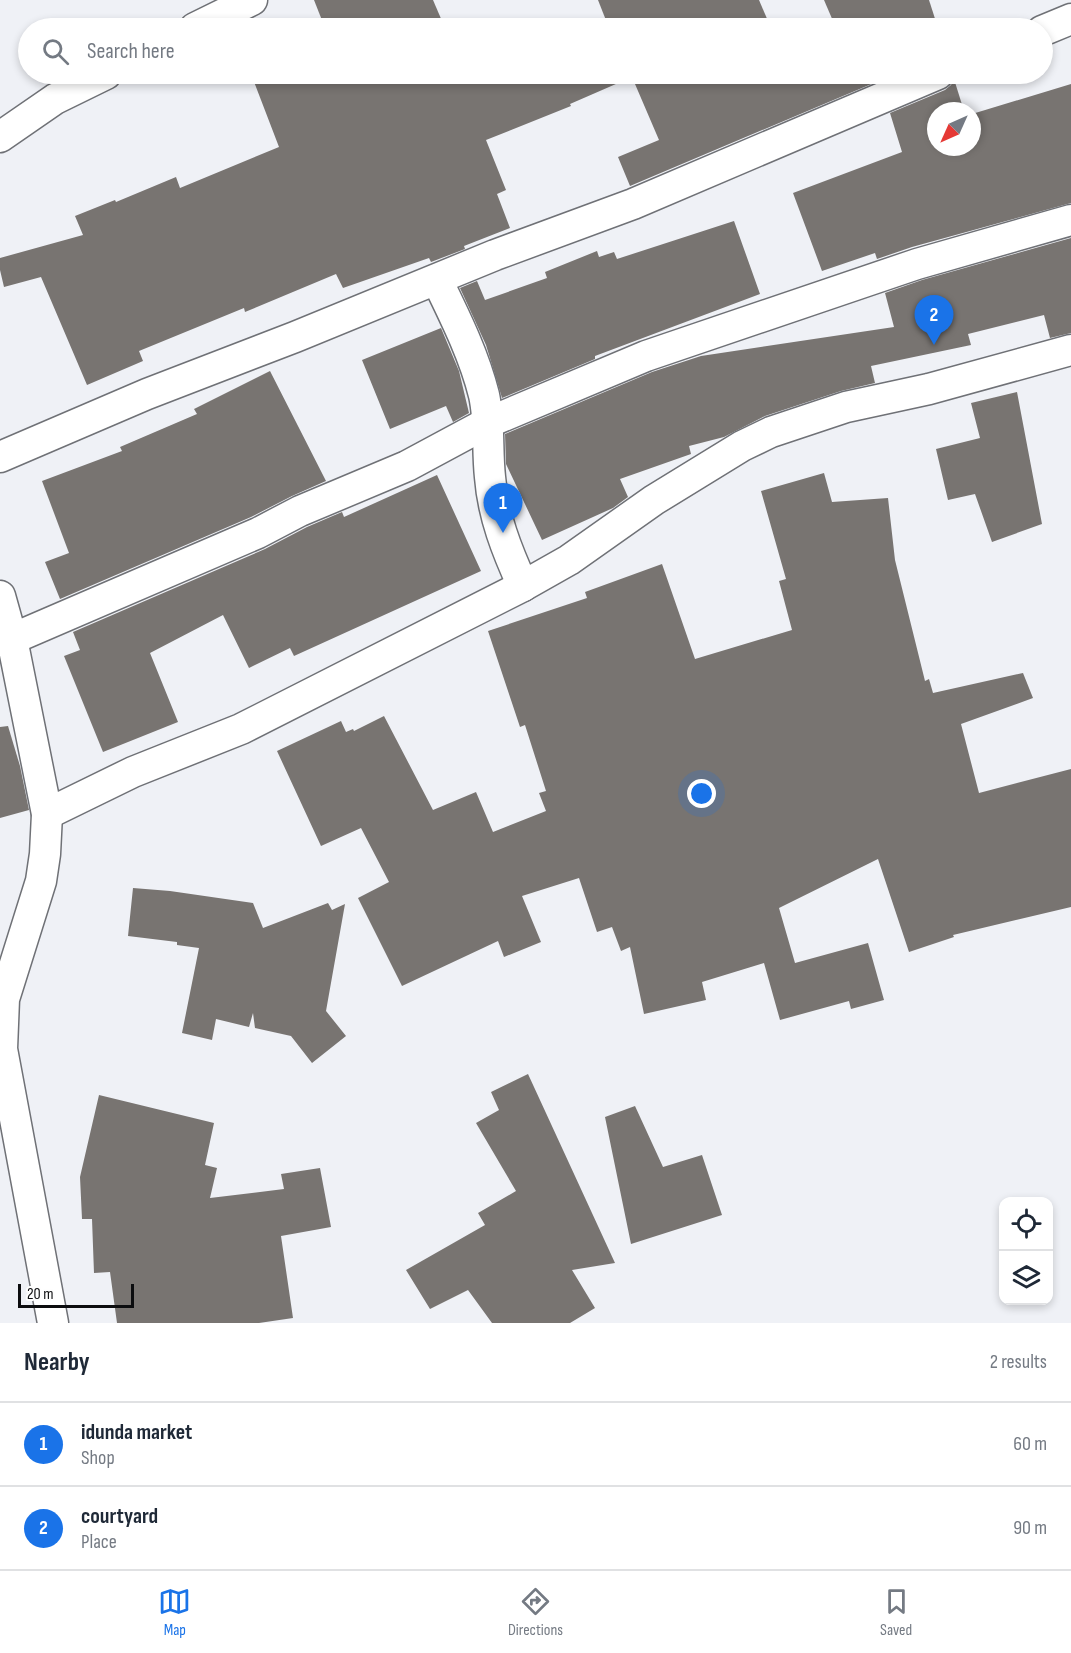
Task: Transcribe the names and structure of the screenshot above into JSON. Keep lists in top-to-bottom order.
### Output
{
  "scale_bar": "20 m",
  "north": "bottom left",
  "page": {
    "search": "Search here",
    "pins": ["2", "1"],
    "scale": "20 m",
    "heading": ["Nearby", "2 results"],
    "list": [
      {
        "mark": "1",
        "name": "idunda market",
        "note": "Shop",
        "value": "60 m"
      },
      {
        "mark": "2",
        "name": "courtyard",
        "note": "Place",
        "value": "90 m"
      }
    ],
    "nav": ["Map", "Directions", "Saved"]
  }
}
